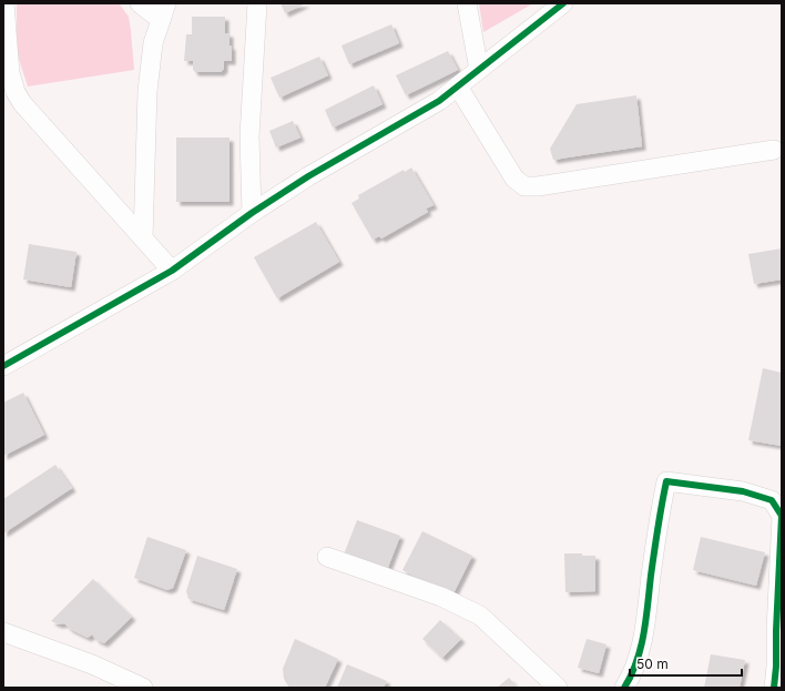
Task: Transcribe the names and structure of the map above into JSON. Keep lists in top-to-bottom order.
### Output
{
  "scale_bar": "50 m"
}
